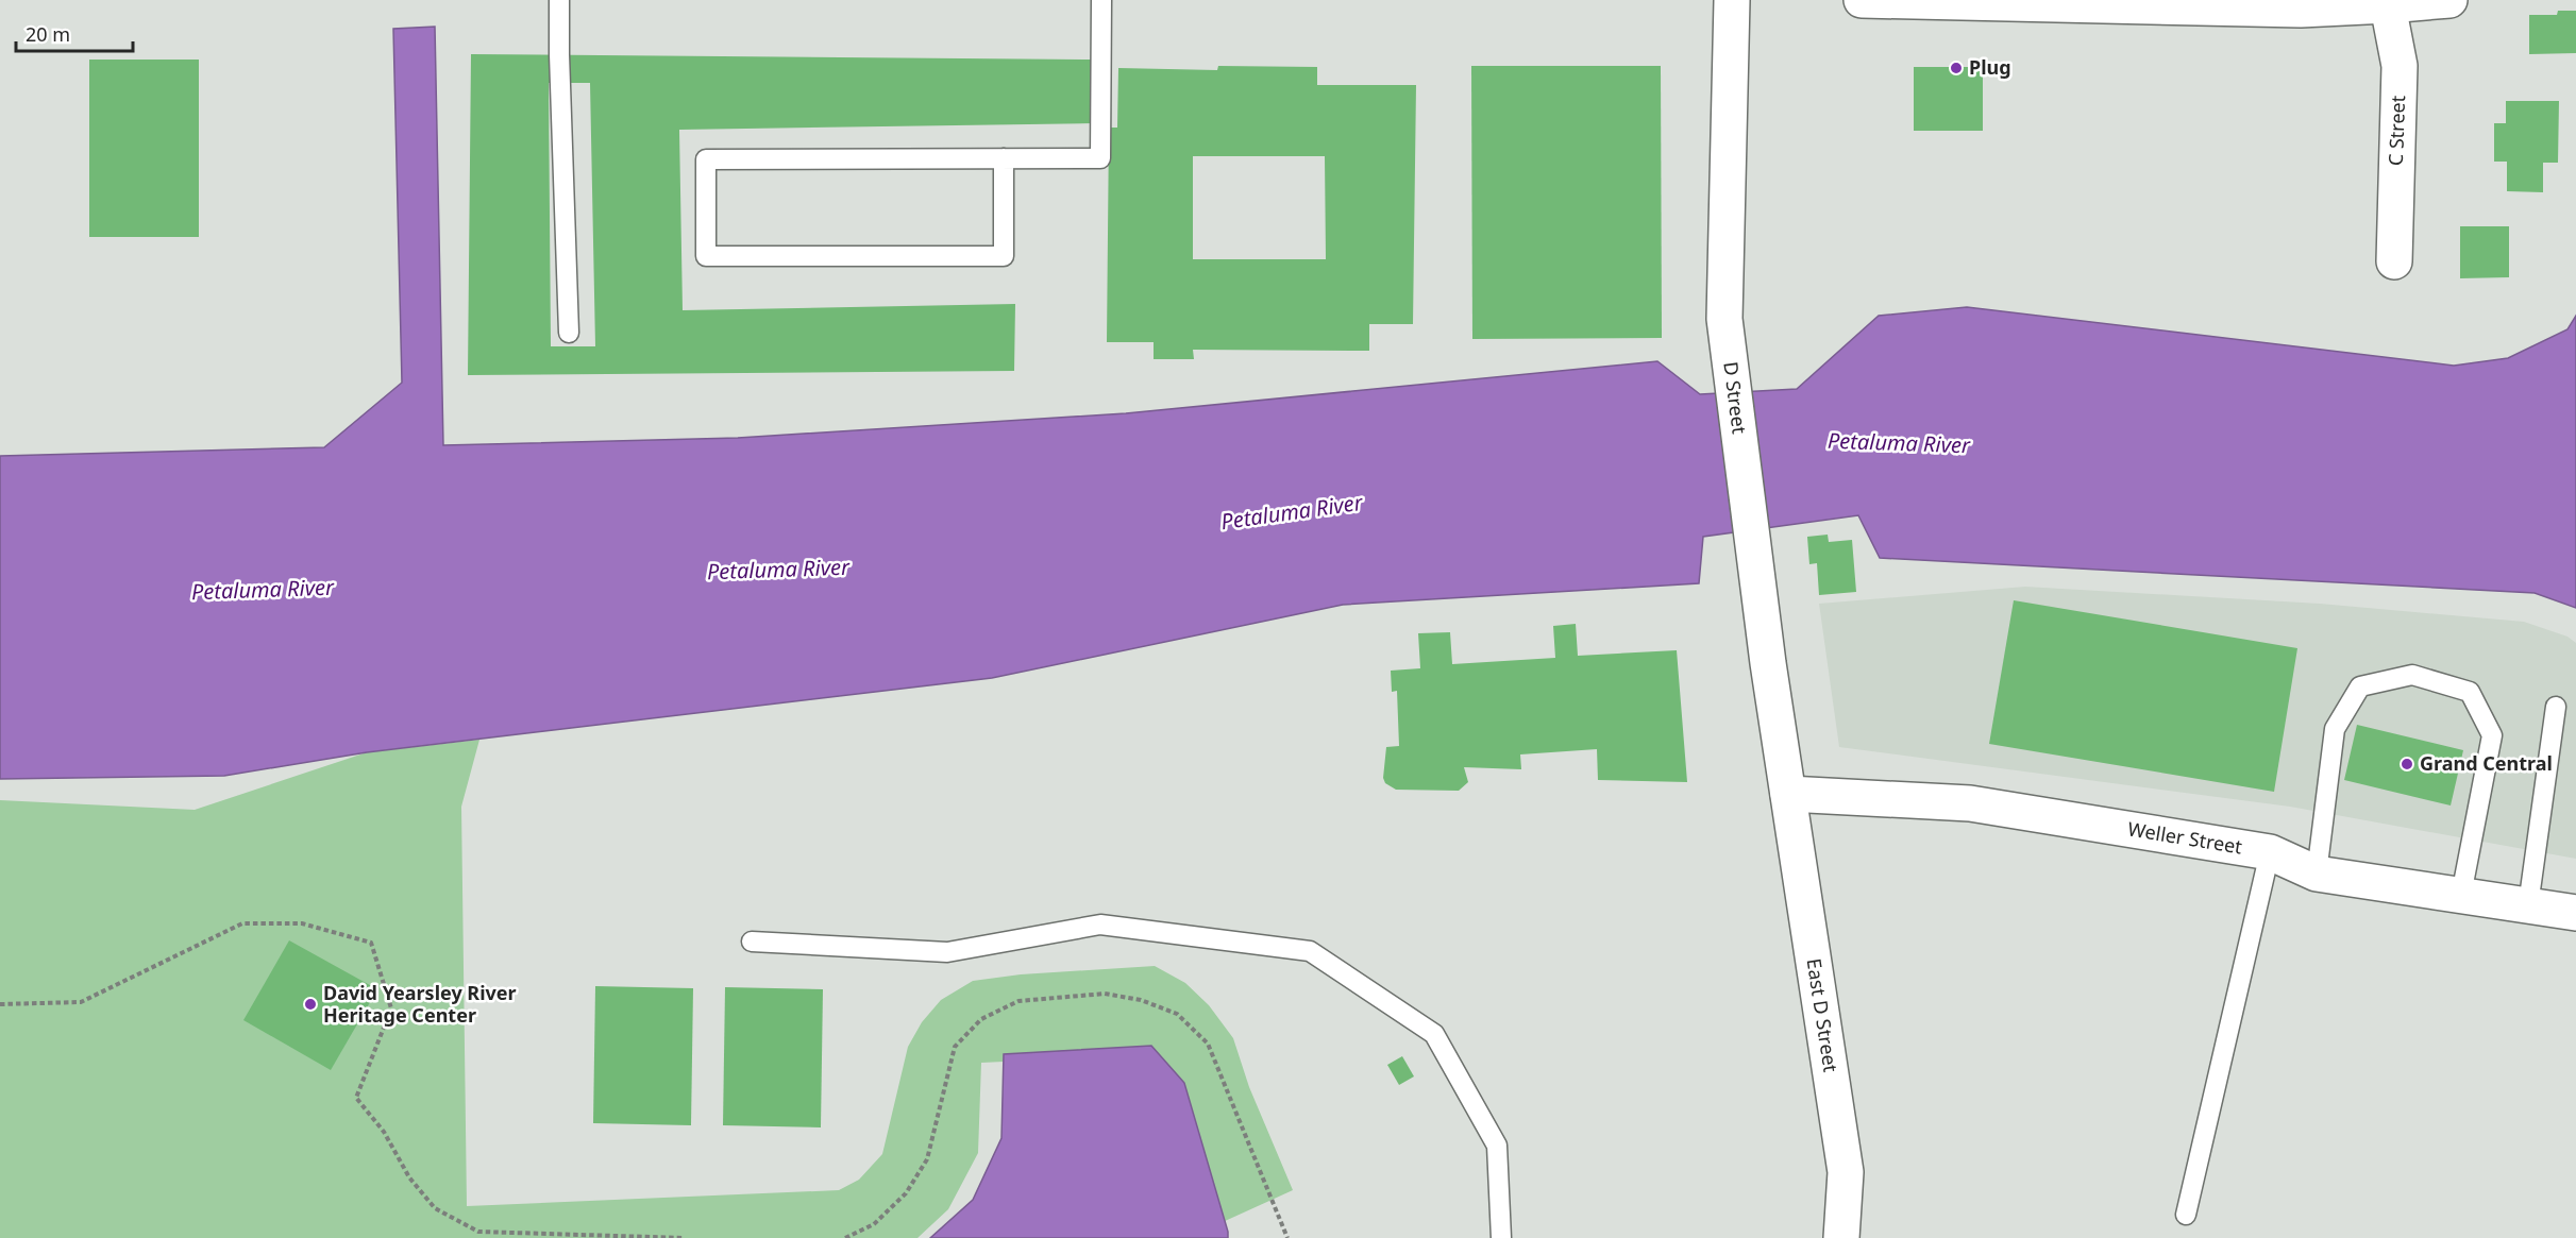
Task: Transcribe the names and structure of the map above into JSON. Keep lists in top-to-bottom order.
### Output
{
  "streets": {
    "street": [
      "C Street",
      "D Street",
      "Weller Street",
      "East D Street"
    ]
  },
  "crossings": [
    ["D Street", "Weller Street"],
    ["D Street", "East D Street"],
    ["Weller Street", "East D Street"]
  ],
  "water": ["Petaluma River"],
  "places": ["Plug", "Grand Central", "David Yearsley River Heritage Center"],
  "scale_bar": "20 m"
}
